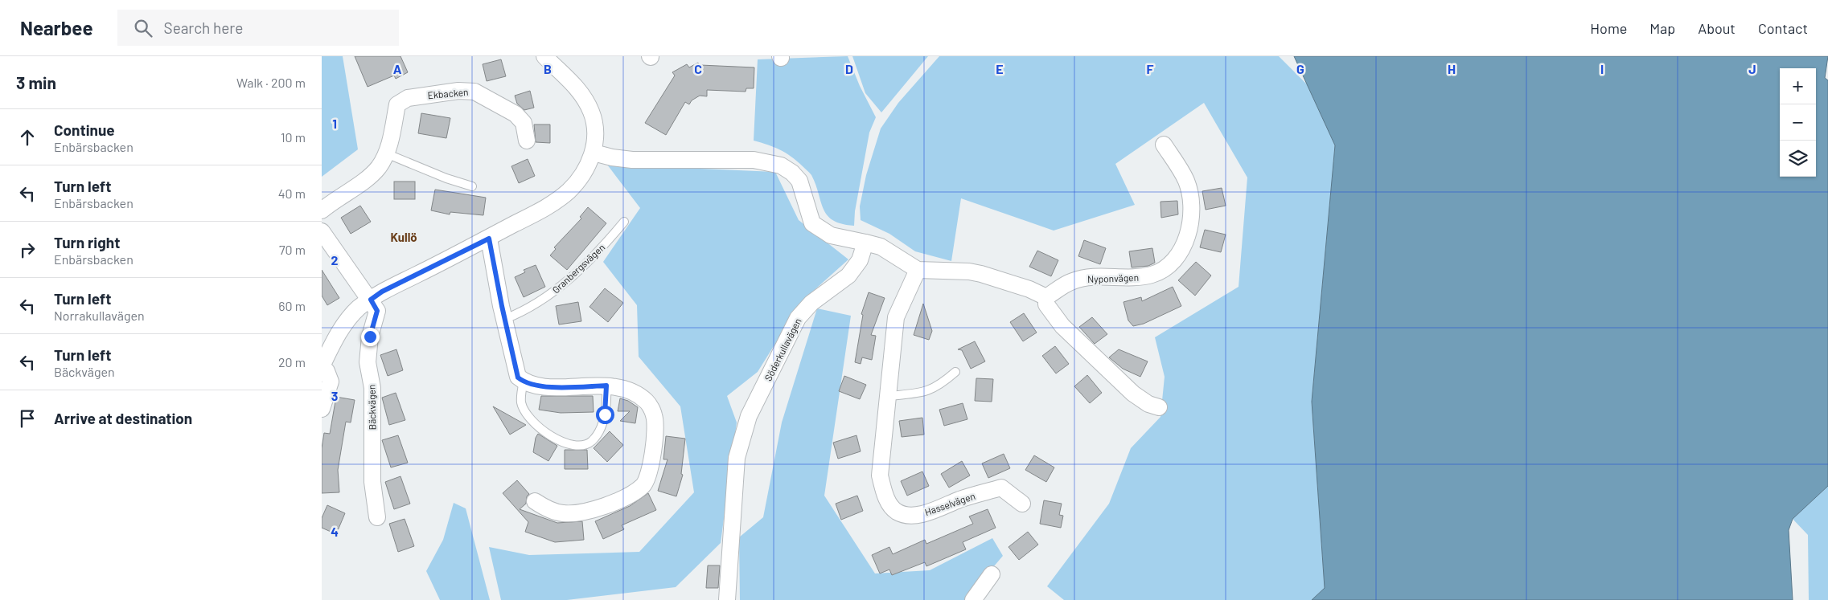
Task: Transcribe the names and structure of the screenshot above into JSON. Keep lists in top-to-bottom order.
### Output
{
  "streets": {
    "street": [
      "Ekbacken",
      "Nyponvägen",
      "Söderkullavägen",
      "Bäckvägen",
      "Hasselvägen"
    ],
    "lane": ["Granbergsvägen"]
  },
  "districts": ["Kullö"],
  "page": {
    "header": "Nearbee",
    "search": "Search here",
    "nav": [
      "Home",
      "Map",
      "About",
      "Contact"
    ],
    "heading": ["3 min", "Walk · 200 m"],
    "map_buttons": ["+", "−"],
    "list": [
      ["Continue", "Enbärsbacken", "10 m"],
      ["Turn left", "Enbärsbacken", "40 m"],
      ["Turn right", "Enbärsbacken", "70 m"],
      ["Turn left", "Norrakullavägen", "60 m"],
      ["Turn left", "Bäckvägen", "20 m"],
      "Arrive at destination"
    ]
  },
  "grid": {
    "columns": [
      "A",
      "B",
      "C",
      "D",
      "E",
      "F",
      "G",
      "H",
      "I",
      "J"
    ],
    "rows": [
      "1",
      "2",
      "3",
      "4"
    ]
  }
}
